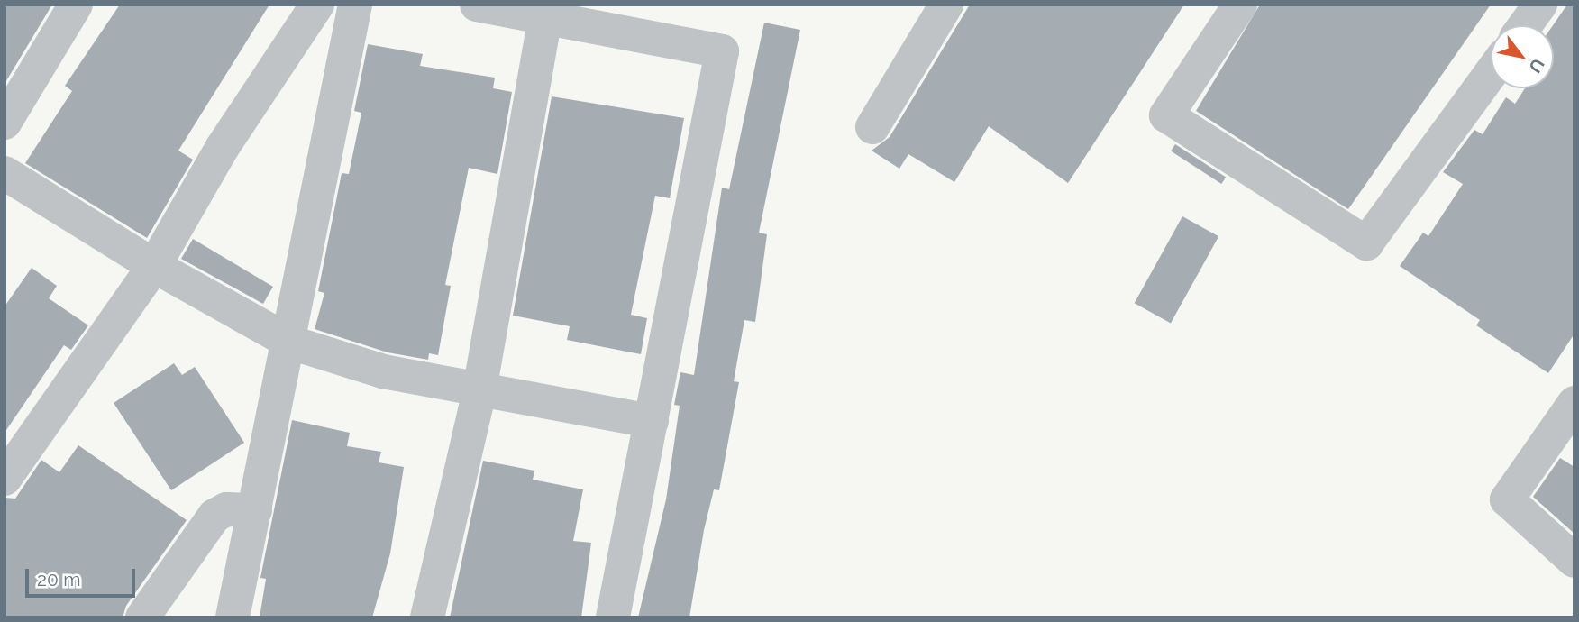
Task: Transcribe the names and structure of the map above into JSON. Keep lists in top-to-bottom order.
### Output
{
  "scale_bar": "20 m",
  "north": "bottom right"
}
